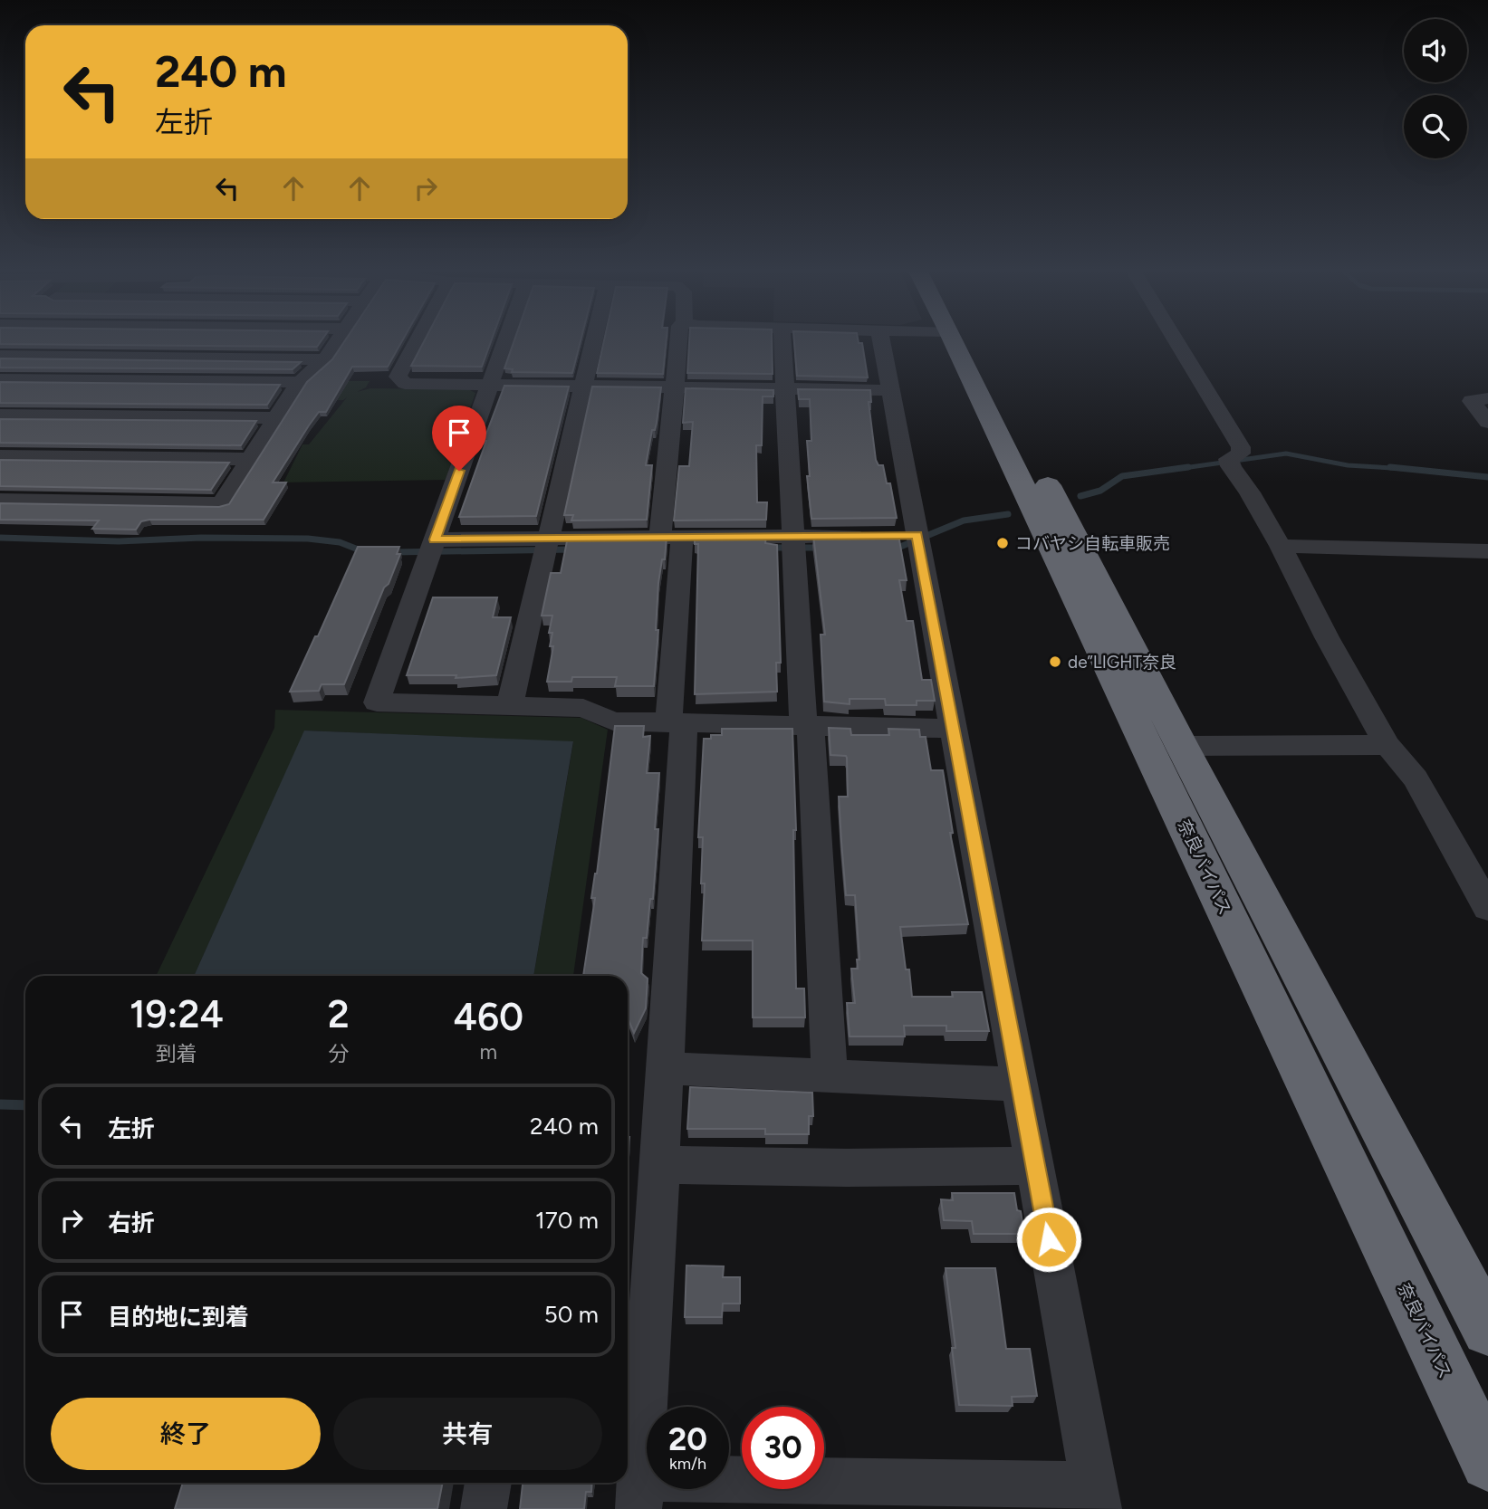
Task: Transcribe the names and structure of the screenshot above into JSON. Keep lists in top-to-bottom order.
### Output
{
  "streets": {
    "highway": ["奈良バイパス"]
  },
  "places": ["コバヤシ自転車販売", "de”LIGHT奈良"],
  "page": {
    "turn": ["240 m", "左折"],
    "eta": [
      "19:24",
      "到着",
      "2",
      "分",
      "460",
      "m"
    ],
    "list": [
      {
        "name": "左折",
        "value": "240 m"
      },
      {
        "name": "右折",
        "value": "170 m"
      },
      {
        "name": "目的地に到着",
        "value": "50 m"
      }
    ],
    "buttons": ["終了", "共有"],
    "speed": "20 km/h",
    "limit": "30"
  }
}
